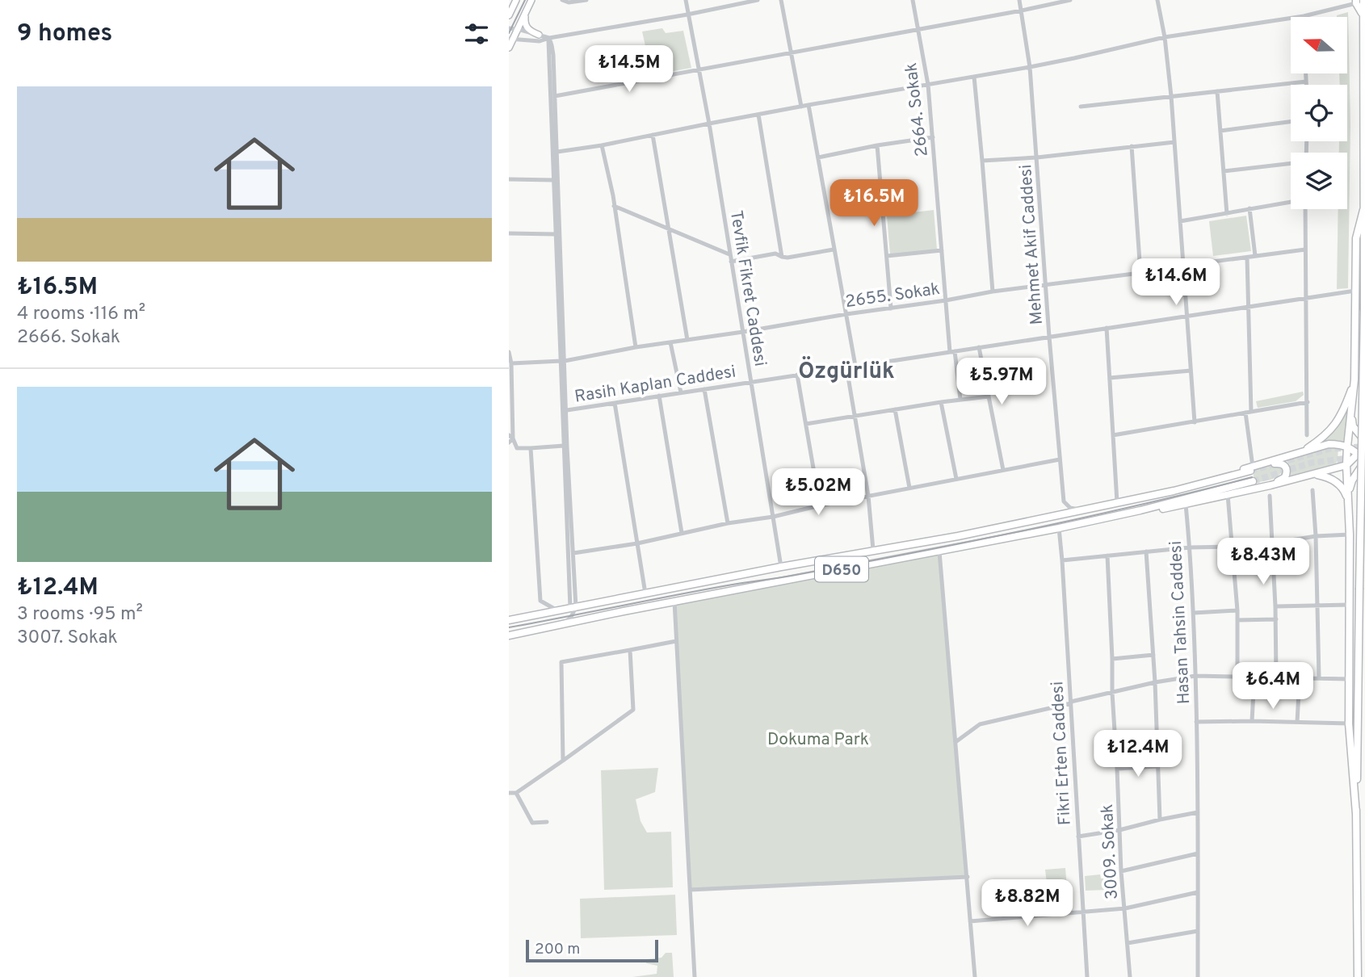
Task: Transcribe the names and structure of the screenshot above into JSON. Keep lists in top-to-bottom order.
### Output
{
  "streets": {
    "highway": ["D650"],
    "street": [
      "2664. Sokak",
      "Mehmet Akif Caddesi",
      "Tevfik Fikret Caddesi",
      "2655. Sokak",
      "Rasih Kaplan Caddesi",
      "Hasan Tahsin Caddesi",
      "Fikri Erten Caddesi",
      "3009. Sokak"
    ]
  },
  "crossings": [
    ["2664. Sokak", "2655. Sokak"],
    ["2664. Sokak", "Rasih Kaplan Caddesi"],
    ["Mehmet Akif Caddesi", "2655. Sokak"],
    ["Mehmet Akif Caddesi", "Rasih Kaplan Caddesi"],
    ["Mehmet Akif Caddesi", "D650"],
    ["Tevfik Fikret Caddesi", "2655. Sokak"],
    ["Tevfik Fikret Caddesi", "Rasih Kaplan Caddesi"],
    ["Tevfik Fikret Caddesi", "D650"],
    ["D650", "Fikri Erten Caddesi"]
  ],
  "districts": ["Özgürlük"],
  "parks": ["Dokuma Park"],
  "scale_bar": "200 m",
  "north": "left",
  "page": {
    "heading": "9 homes",
    "price": [
      "₺14.5M",
      "₺16.5M",
      "₺14.6M",
      "₺5.97M",
      "₺5.02M",
      "₺8.43M",
      "₺6.4M",
      "₺12.4M",
      "₺8.82M"
    ],
    "list": [
      {
        "name": "₺16.5M",
        "note": "4 rooms · 116 m² · 2666. Sokak"
      },
      {
        "name": "₺12.4M",
        "note": "3 rooms · 95 m² · 3007. Sokak"
      }
    ],
    "scale": "200 m"
  }
}
